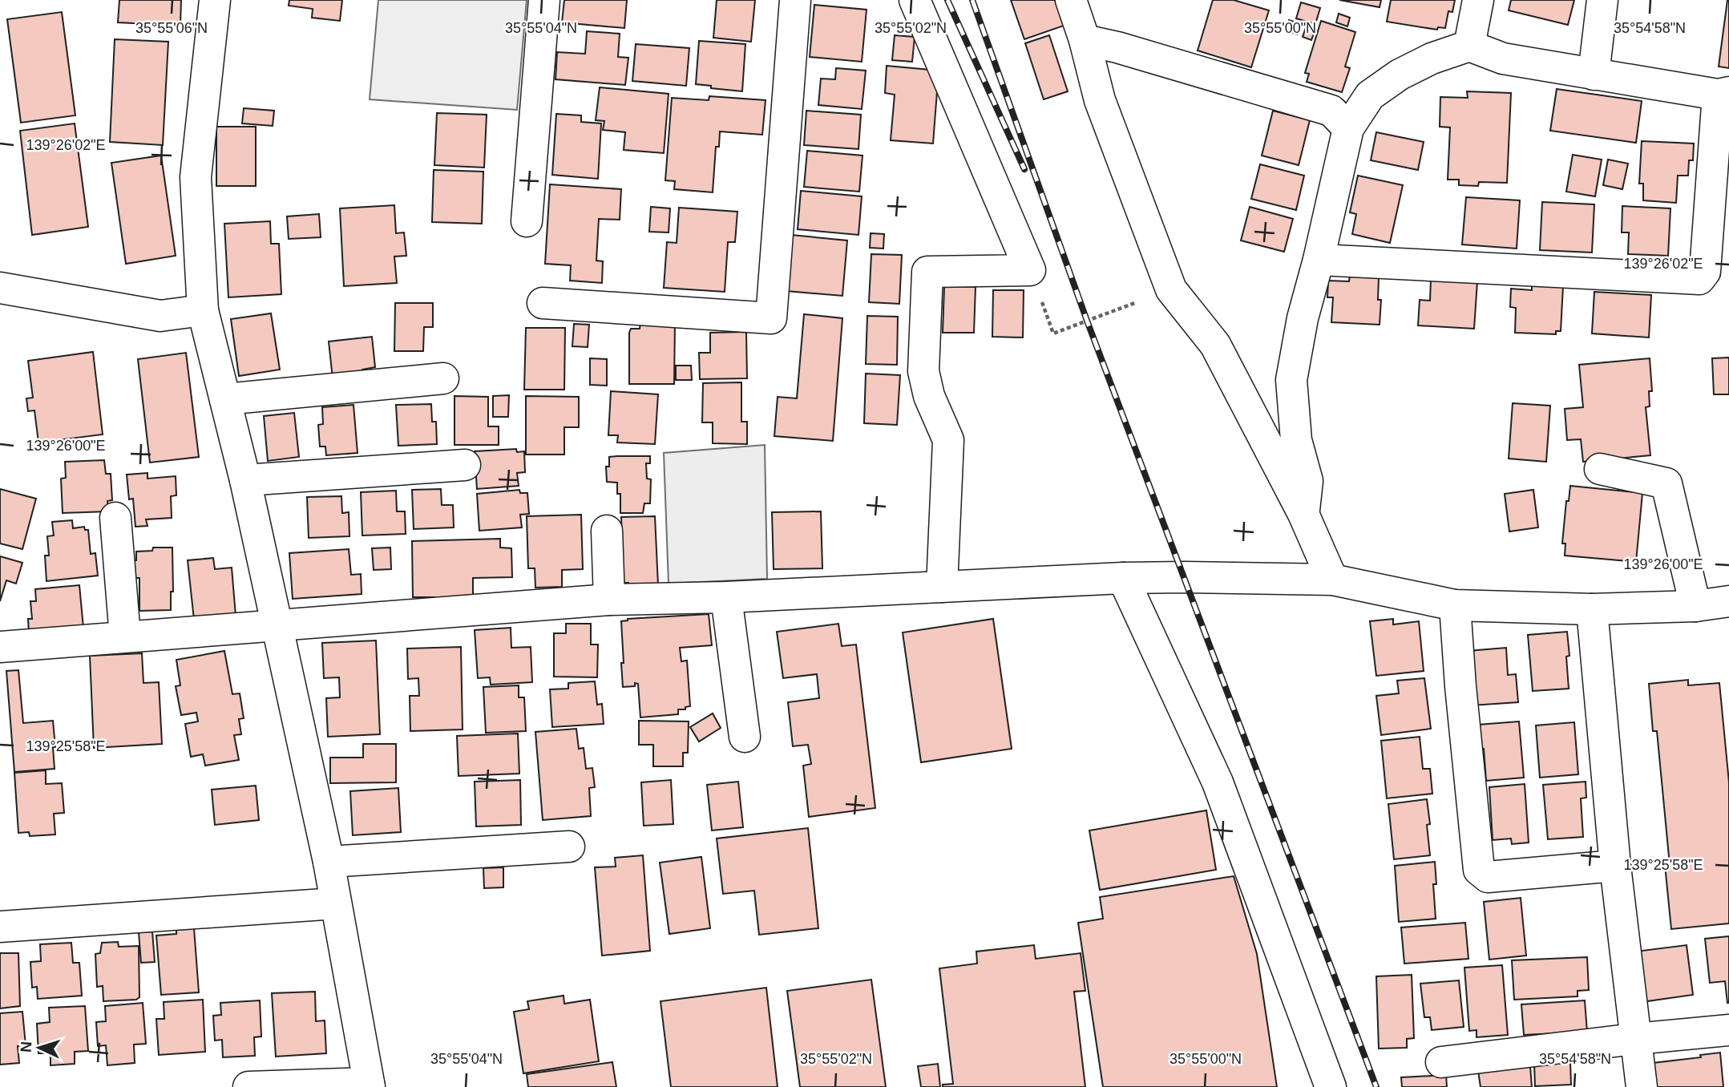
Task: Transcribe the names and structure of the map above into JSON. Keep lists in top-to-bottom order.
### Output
{
  "north": "left",
  "coordinates": [
    "35°55'06\"N",
    "35°55'04\"N",
    "35°55'02\"N",
    "35°55'00\"N",
    "35°54'58\"N",
    "139°26'02\"E",
    "139°26'00\"E",
    "139°25'58\"E"
  ]
}
